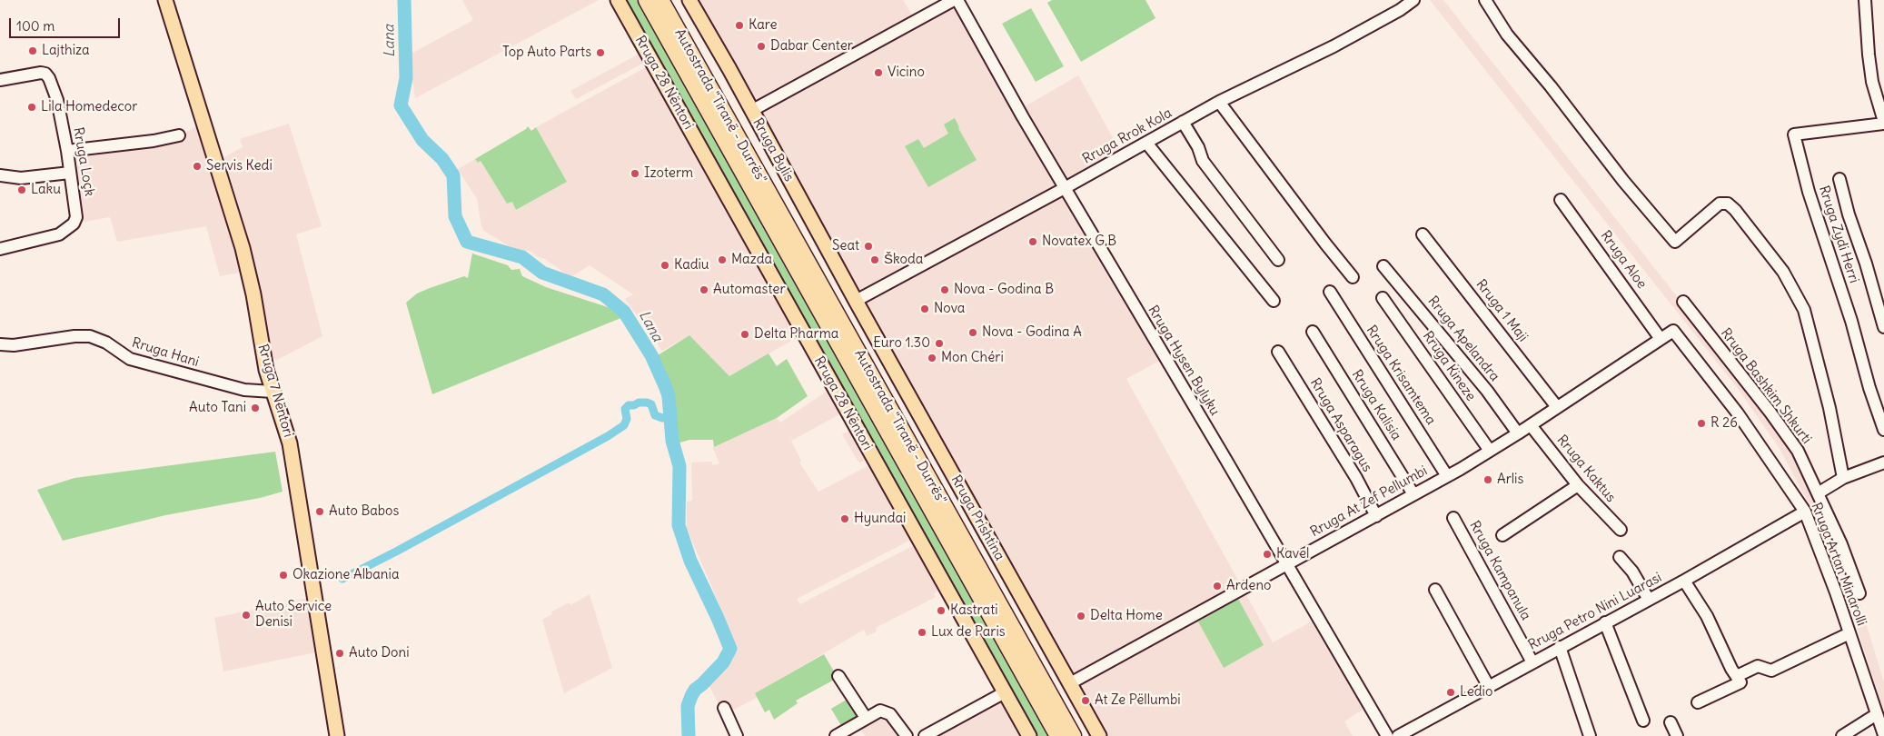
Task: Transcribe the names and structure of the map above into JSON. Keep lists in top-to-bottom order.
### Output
{
  "streets": {
    "highway": ["Autostrada \"Tiranë - Durrës\""],
    "main road": [
      "Rruga 28 Nëntori",
      "Rruga Bylis",
      "Rruga 7 Nëntori",
      "Rruga Prishtina"
    ],
    "street": [
      "Rruga Rrok Kola",
      "Rruga Loçk",
      "Rruga Zydi Herri",
      "Rruga Aloe",
      "Rruga 1 Maji",
      "Rruga Apelandra",
      "Rruga Hani",
      "Rruga Hysen Bylyku",
      "Rruga Kineze",
      "Rruga Krisamtema",
      "Rruga Bashkim Shkurti",
      "Rruga Kalisia",
      "Rruga Asparagus",
      "Rruga Kaktus",
      "Rruga At Zef Pellumbi",
      "Rruga Artan Minarolli",
      "Rruga Kampanula",
      "Rruga Petro Nini Luarasi"
    ]
  },
  "crossings": [
    ["Rruga Rrok Kola", "Rruga Bylis"],
    ["Rruga Rrok Kola", "Rruga Hysen Bylyku"],
    ["Rruga Rrok Kola", "Rruga Prishtina"],
    ["Rruga Bylis", "Rruga Prishtina"],
    ["Rruga Aloe", "Rruga At Zef Pellumbi"],
    ["Rruga 1 Maji", "Rruga At Zef Pellumbi"],
    ["Rruga Apelandra", "Rruga At Zef Pellumbi"],
    ["Rruga Hani", "Rruga 7 Nëntori"],
    ["Rruga Hysen Bylyku", "Rruga At Zef Pellumbi"],
    ["Rruga Kineze", "Rruga At Zef Pellumbi"],
    ["Rruga Krisamtema", "Rruga At Zef Pellumbi"],
    ["Rruga Kalisia", "Rruga At Zef Pellumbi"],
    ["Rruga Asparagus", "Rruga At Zef Pellumbi"],
    ["Rruga Kaktus", "Rruga At Zef Pellumbi"],
    ["Rruga At Zef Pellumbi", "Rruga Prishtina"],
    ["Rruga At Zef Pellumbi", "Rruga Artan Minarolli"],
    ["Rruga Artan Minarolli", "Rruga Petro Nini Luarasi"],
    ["Rruga Kampanula", "Rruga Petro Nini Luarasi"]
  ],
  "water": ["Lana"],
  "places": [
    "Kare",
    "Dabar Center",
    "Lajthiza",
    "Top Auto Parts",
    "Vicino",
    "Lila Homedecor",
    "Servis Kedi",
    "Izoterm",
    "Laku",
    "Novatex G.B",
    "Seat",
    "Mazda",
    "Škoda",
    "Kadiu",
    "Automaster",
    "Nova - Godina B",
    "Nova",
    "Nova - Godina A",
    "Delta Pharma",
    "Euro 1.30",
    "Mon Chéri",
    "Auto Tani",
    "R 26",
    "Arlis",
    "Auto Babos",
    "Hyundai",
    "Kavel",
    "Okazione Albania",
    "Ardeno",
    "Kastrati",
    "Auto Service Denisi",
    "Delta Home",
    "Lux de Paris",
    "Auto Doni",
    "Ledio",
    "At Ze Pëllumbi"
  ],
  "scale_bar": "100 m"
}
